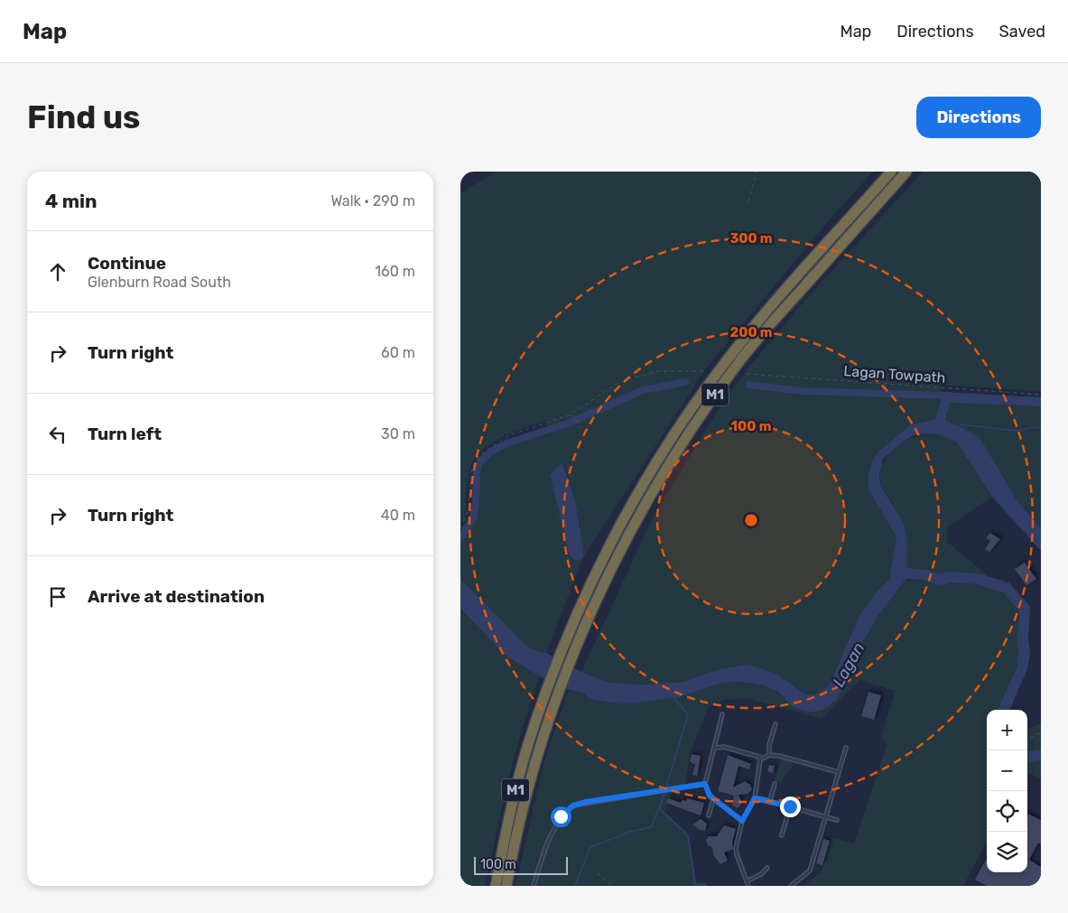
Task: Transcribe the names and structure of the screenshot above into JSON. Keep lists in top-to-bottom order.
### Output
{
  "streets": {
    "highway": ["M1"],
    "path": ["Lagan Towpath"]
  },
  "water": ["Lagan"],
  "scale_bar": "100 m",
  "page": {
    "header": "Map",
    "nav": ["Map", "Directions", "Saved"],
    "buttons": "Directions",
    "title": "Find us",
    "heading": ["4 min", "Walk · 290 m"],
    "list": [
      ["Continue", "Glenburn Road South", "160 m"],
      ["Turn right", "60 m"],
      ["Turn left", "30 m"],
      ["Turn right", "40 m"],
      "Arrive at destination"
    ],
    "map_buttons": ["+", "−"],
    "scale": "100 m"
  },
  "rings": ["300 m", "200 m", "100 m"]
}
